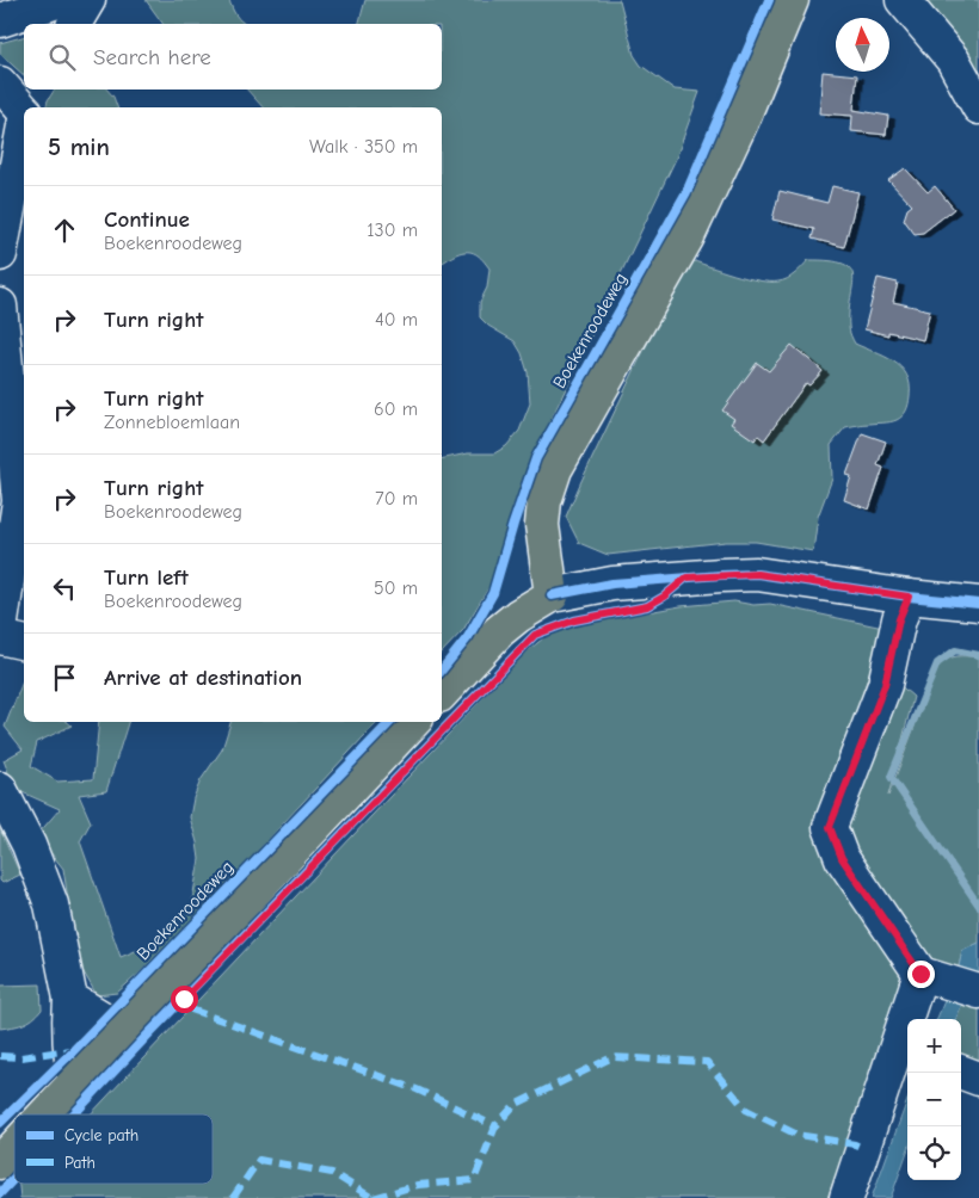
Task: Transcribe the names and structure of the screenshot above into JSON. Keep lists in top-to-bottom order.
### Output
{
  "streets": {
    "main road": ["Boekenroodeweg"]
  },
  "legend": ["Cycle path", "Path"],
  "north": "top",
  "page": {
    "search": "Search here",
    "heading": ["5 min", "Walk · 350 m"],
    "list": [
      ["Continue", "Boekenroodeweg", "130 m"],
      ["Turn right", "40 m"],
      ["Turn right", "Zonnebloemlaan", "60 m"],
      ["Turn right", "Boekenroodeweg", "70 m"],
      ["Turn left", "Boekenroodeweg", "50 m"],
      "Arrive at destination"
    ],
    "map_buttons": ["+", "−"]
  }
}
